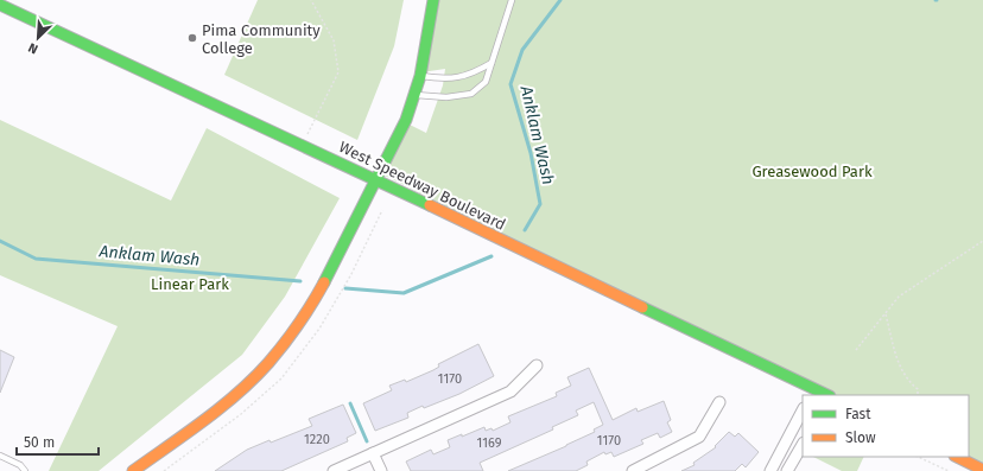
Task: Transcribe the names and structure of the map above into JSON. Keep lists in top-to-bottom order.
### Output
{
  "streets": {
    "main road": ["West Speedway Boulevard"]
  },
  "water": ["Anklam Wash"],
  "parks": ["Greasewood Park", "Linear Park"],
  "places": ["Pima Community College"],
  "house_numbers": [
    "1170",
    "1220",
    "1170",
    "1169"
  ],
  "legend": ["Fast", "Slow"],
  "scale_bar": "50 m",
  "north": "bottom left"
}
